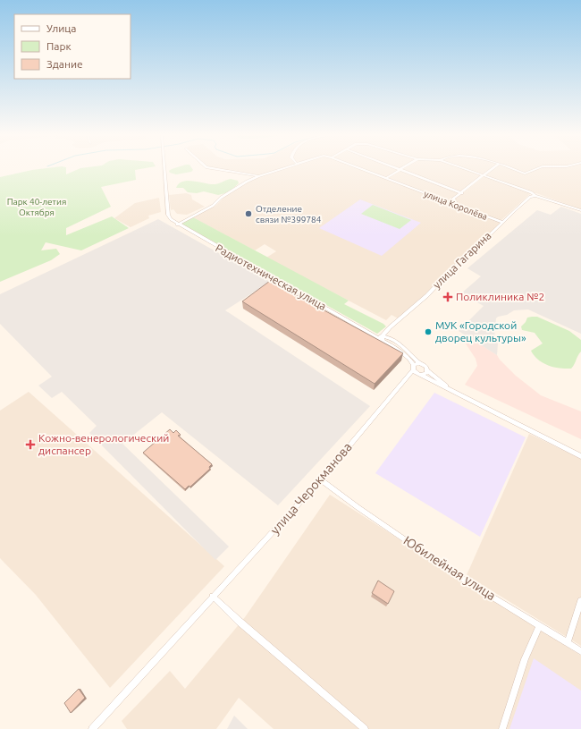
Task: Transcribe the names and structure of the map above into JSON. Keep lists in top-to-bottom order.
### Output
{
  "streets": {
    "street": [
      "улица Королёва",
      "улица Гагарина",
      "Радиотехническая улица",
      "улица Черокманова",
      "Юбилейная улица"
    ]
  },
  "crossings": [
    ["улица Королёва", "улица Гагарина"],
    ["улица Гагарина", "Радиотехническая улица"],
    ["Радиотехническая улица", "улица Черокманова"],
    ["улица Черокманова", "Юбилейная улица"]
  ],
  "parks": ["Парк 40-летия Октября"],
  "places": {
    "other": ["Отделение связи №399784", "МУК «Городской дворец культуры»"],
    "health": ["Поликлиника №2", "Кожно-венерологический диспансер"]
  },
  "legend": ["Улица", "Парк", "Здание"]
}
